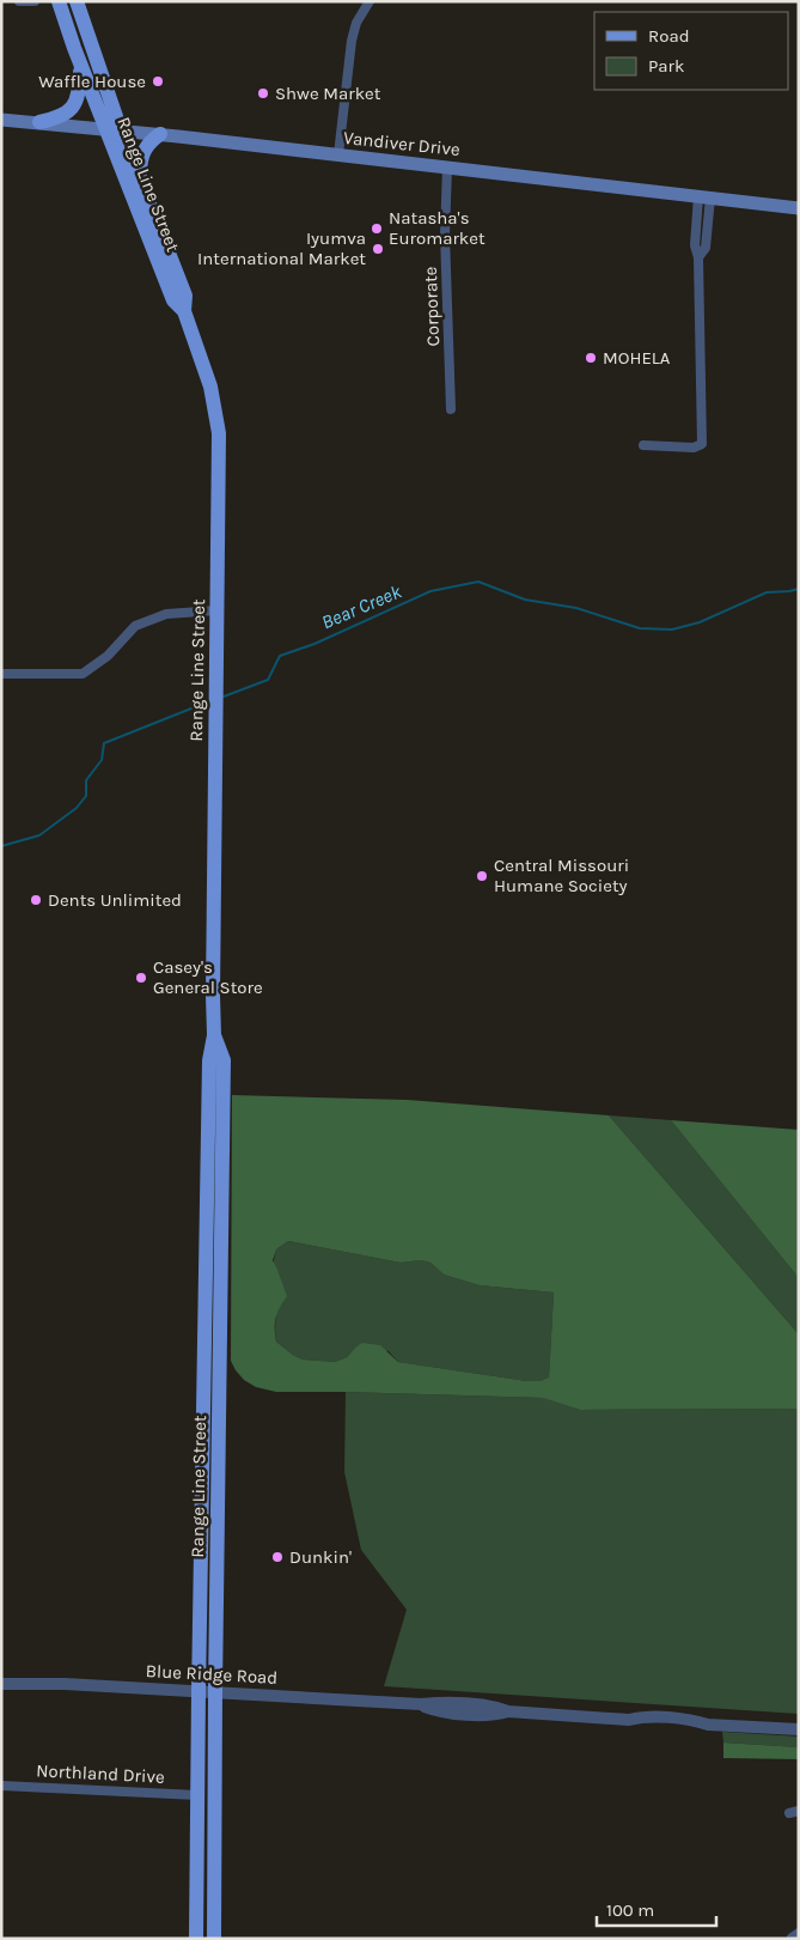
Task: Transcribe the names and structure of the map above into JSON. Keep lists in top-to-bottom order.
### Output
{
  "streets": {
    "main road": ["Vandiver Drive", "Range Line Street"],
    "street": ["Corporate", "Blue Ridge Road", "Northland Drive"]
  },
  "crossings": [
    ["Vandiver Drive", "Range Line Street"],
    ["Vandiver Drive", "Corporate"],
    ["Range Line Street", "Blue Ridge Road"],
    ["Range Line Street", "Northland Drive"]
  ],
  "water": ["Bear Creek"],
  "places": [
    "Waffle House",
    "Shwe Market",
    "Natasha's Euromarket",
    "Iyumva International Market",
    "MOHELA",
    "Central Missouri Humane Society",
    "Dents Unlimited",
    "Casey's General Store",
    "Dunkin'"
  ],
  "legend": ["Road", "Park"],
  "scale_bar": "100 m"
}
